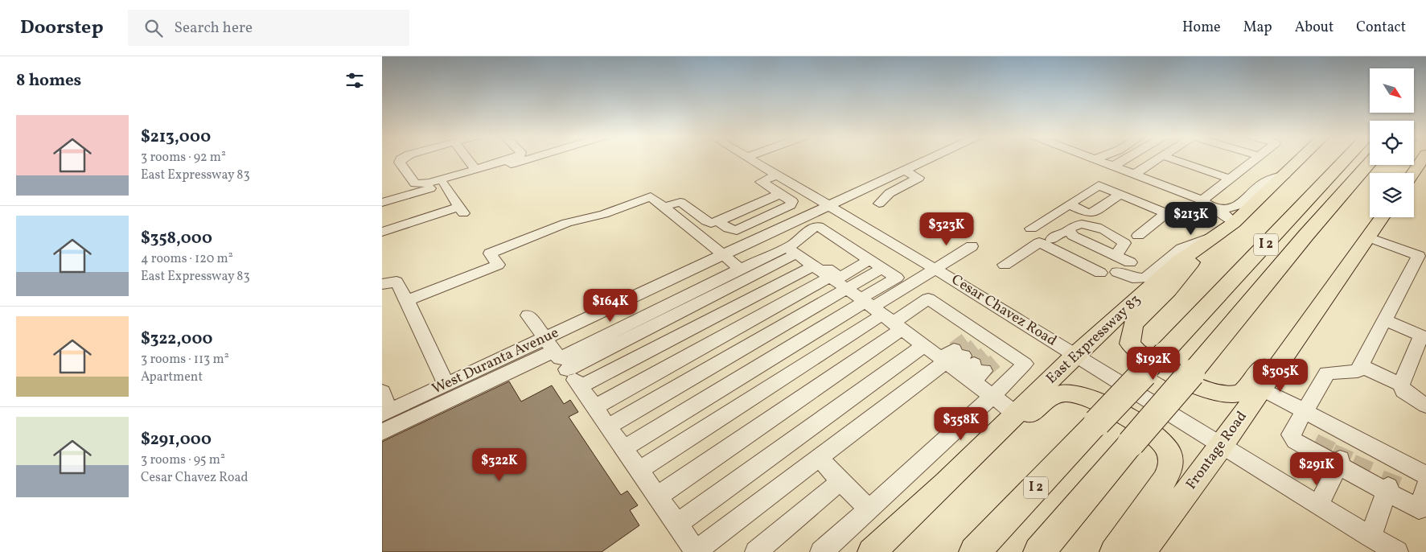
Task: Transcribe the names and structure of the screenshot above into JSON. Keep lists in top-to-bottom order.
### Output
{
  "streets": {
    "highway": ["I 2"],
    "main road": ["East Expressway 83", "Frontage Road"],
    "street": ["Cesar Chavez Road", "West Duranta Avenue"]
  },
  "crossings": [
    ["Cesar Chavez Road", "East Expressway 83"],
    ["Cesar Chavez Road", "West Duranta Avenue"],
    ["Cesar Chavez Road", "Frontage Road"]
  ],
  "north": "bottom right",
  "page": {
    "header": "Doorstep",
    "search": "Search here",
    "nav": [
      "Home",
      "Map",
      "About",
      "Contact"
    ],
    "heading": "8 homes",
    "list": [
      {
        "name": "$213,000",
        "note": "3 rooms · 92 m² · East Expressway 83"
      },
      {
        "name": "$358,000",
        "note": "4 rooms · 120 m² · East Expressway 83"
      },
      {
        "name": "$322,000",
        "note": "3 rooms · 113 m² · Apartment"
      },
      {
        "name": "$291,000",
        "note": "3 rooms · 95 m² · Cesar Chavez Road"
      }
    ],
    "price": [
      "$213K",
      "$323K",
      "$164K",
      "$192K",
      "$305K",
      "$358K",
      "$322K",
      "$291K"
    ]
  }
}
